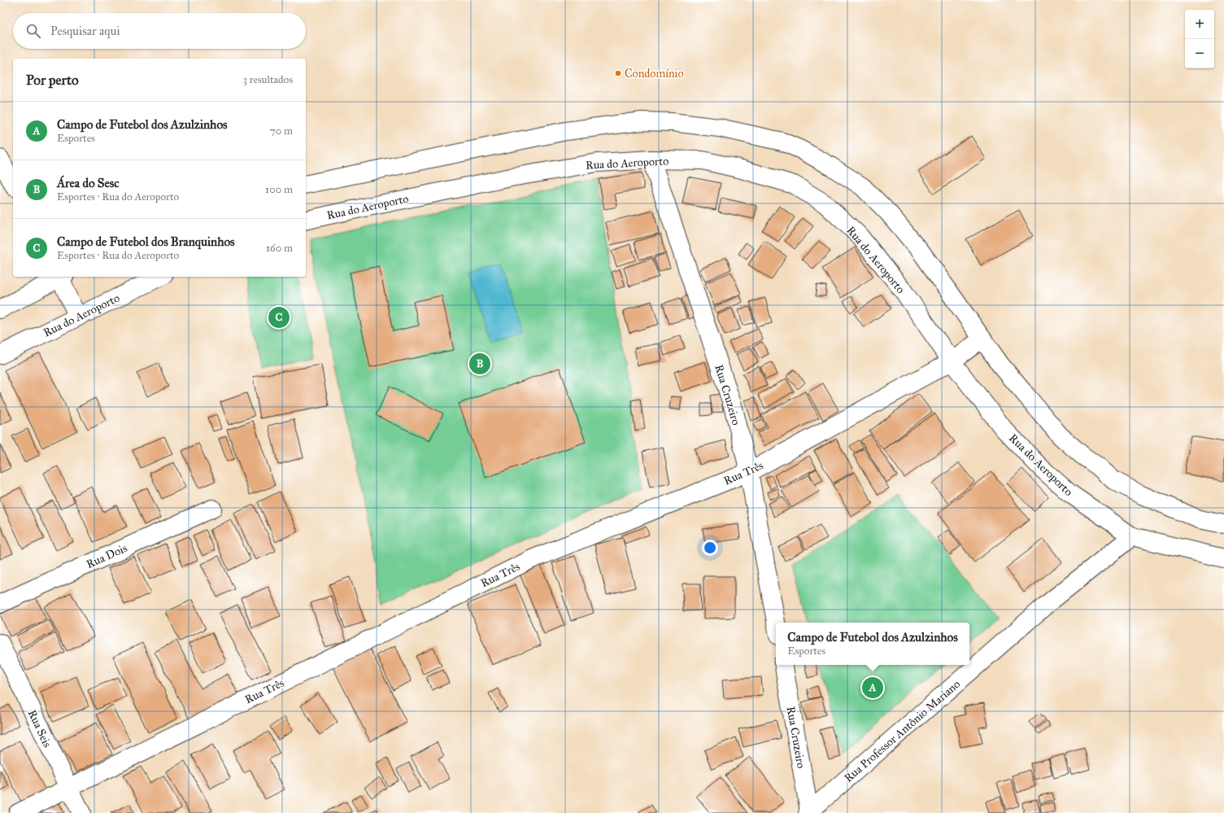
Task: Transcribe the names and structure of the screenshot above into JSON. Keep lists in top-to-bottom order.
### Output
{
  "streets": {
    "street": [
      "Rua do Aeroporto",
      "Rua Cruzeiro",
      "Rua Três",
      "Rua Dois",
      "Rua Seis",
      "Rua Professor Antônio Mariano"
    ]
  },
  "crossings": [
    ["Rua do Aeroporto", "Rua Cruzeiro"],
    ["Rua do Aeroporto", "Rua Três"],
    ["Rua do Aeroporto", "Rua Professor Antônio Mariano"],
    ["Rua Cruzeiro", "Rua Três"],
    ["Rua Cruzeiro", "Rua Professor Antônio Mariano"],
    ["Rua Três", "Rua Seis"]
  ],
  "places": ["Condomínio"],
  "page": {
    "map_buttons": ["+", "−"],
    "search": "Pesquisar aqui",
    "heading": ["Por perto", "3 resultados"],
    "list": [
      {
        "mark": "A",
        "name": "Campo de Futebol dos Azulzinhos",
        "note": "Esportes",
        "value": "70 m"
      },
      {
        "mark": "B",
        "name": "Área do Sesc",
        "note": "Esportes · Rua do Aeroporto",
        "value": "100 m"
      },
      {
        "mark": "C",
        "name": "Campo de Futebol dos Branquinhos",
        "note": "Esportes · Rua do Aeroporto",
        "value": "160 m"
      }
    ],
    "pins": ["C", "B", "A"],
    "popup": ["Campo de Futebol dos Azulzinhos", "Esportes"]
  }
}
